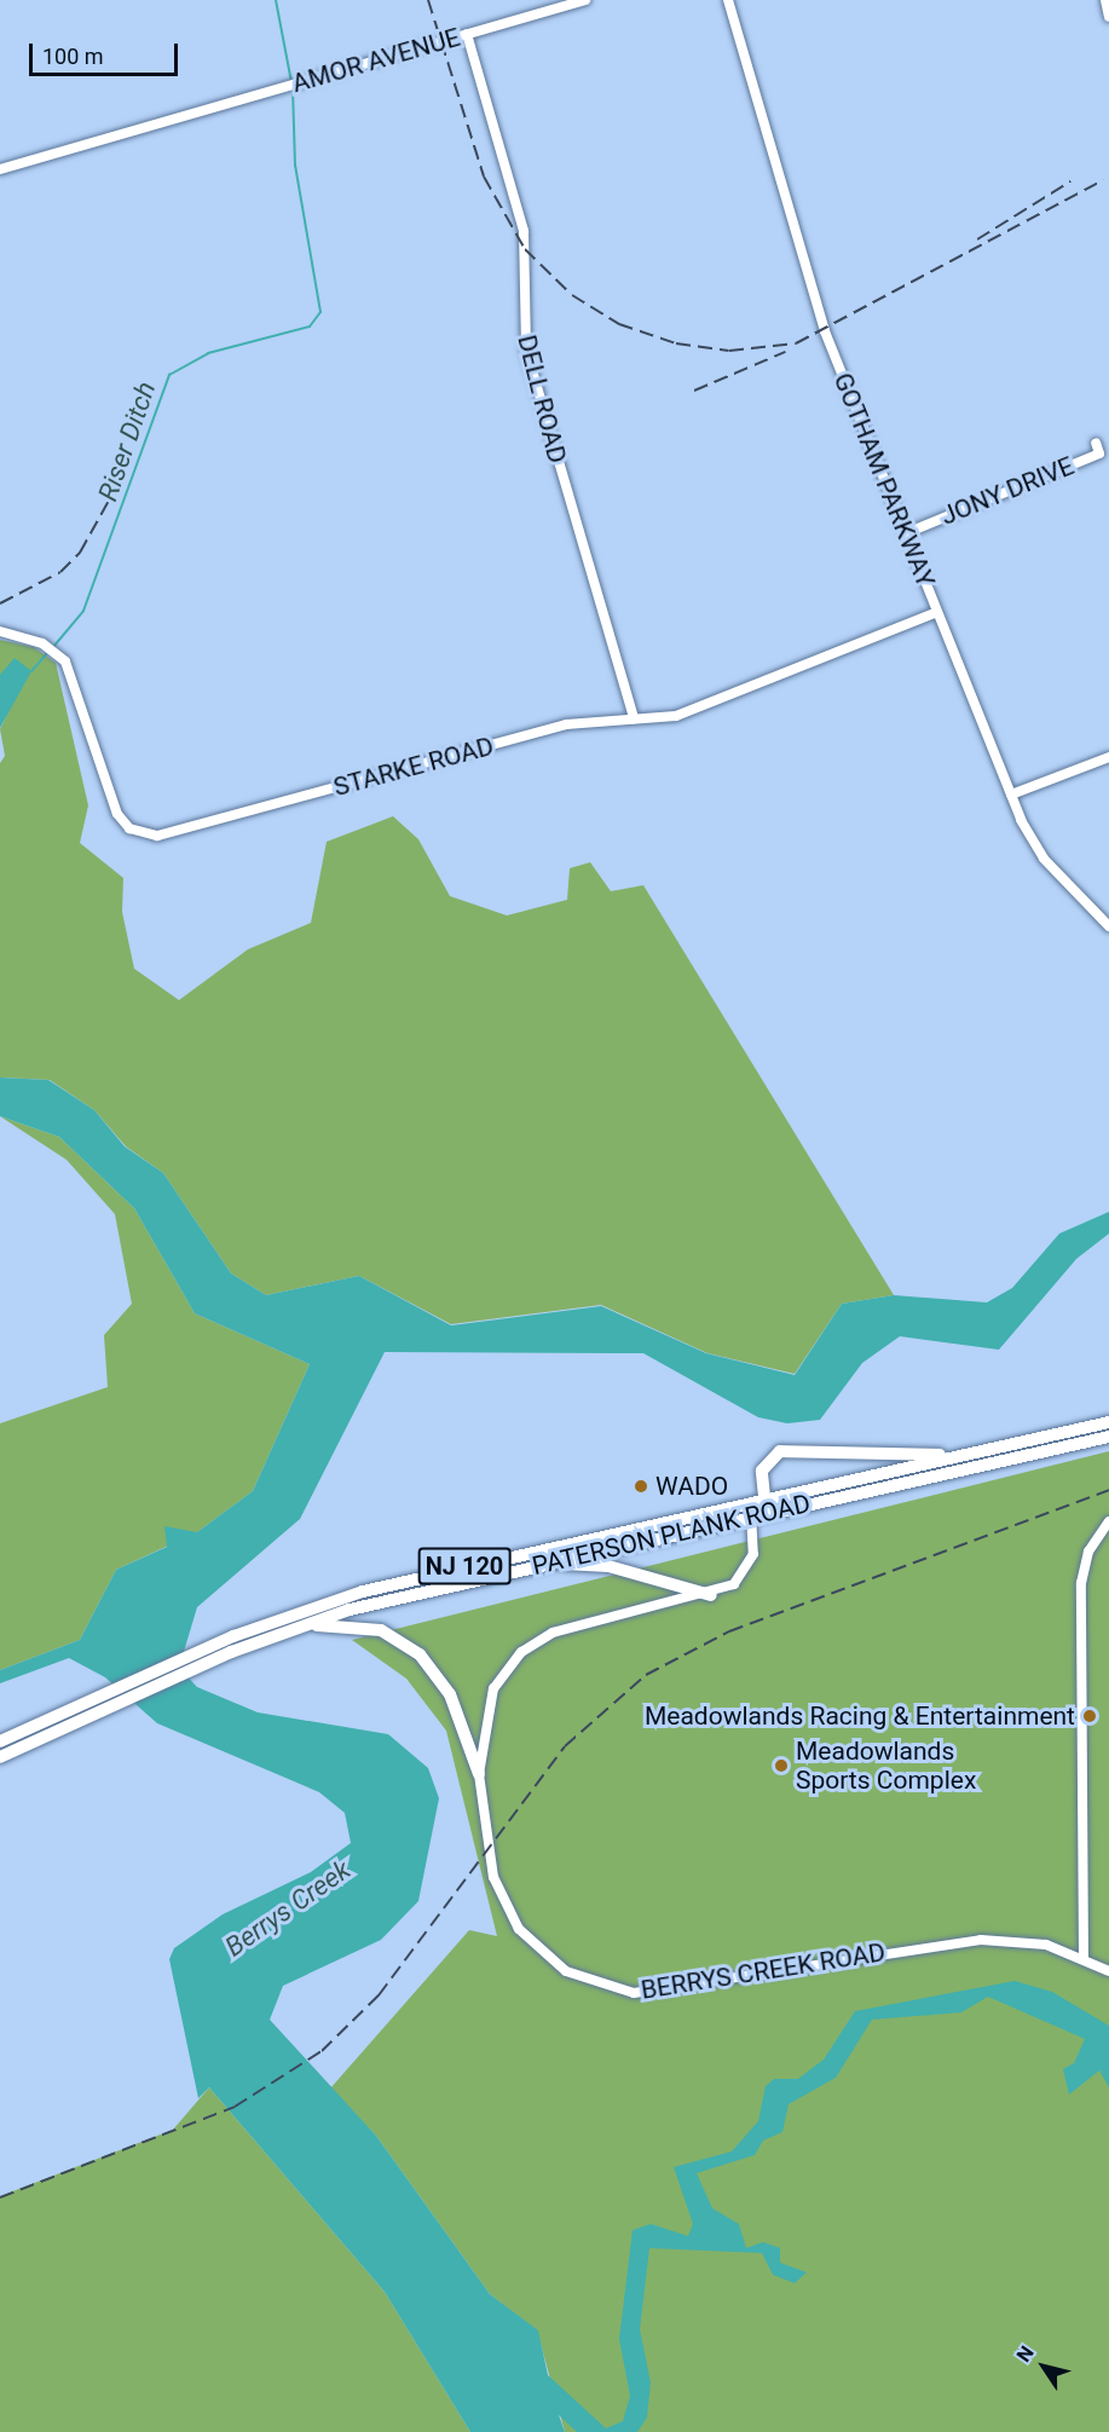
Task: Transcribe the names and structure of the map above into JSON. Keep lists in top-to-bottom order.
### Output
{
  "streets": {
    "main road": ["PATERSON PLANK ROAD", "NJ 120"],
    "street": [
      "AMOR AVENUE",
      "DELL ROAD",
      "GOTHAM PARKWAY",
      "JONY DRIVE",
      "STARKE ROAD",
      "BERRYS CREEK ROAD"
    ]
  },
  "crossings": [
    ["AMOR AVENUE", "DELL ROAD"],
    ["DELL ROAD", "STARKE ROAD"],
    ["GOTHAM PARKWAY", "JONY DRIVE"],
    ["GOTHAM PARKWAY", "STARKE ROAD"],
    ["PATERSON PLANK ROAD", "BERRYS CREEK ROAD"]
  ],
  "water": ["Riser Ditch", "Berrys Creek"],
  "places": ["WADO", "Meadowlands Racing & Entertainment", "Meadowlands Sports Complex"],
  "scale_bar": "100 m",
  "north": "top left"
}
